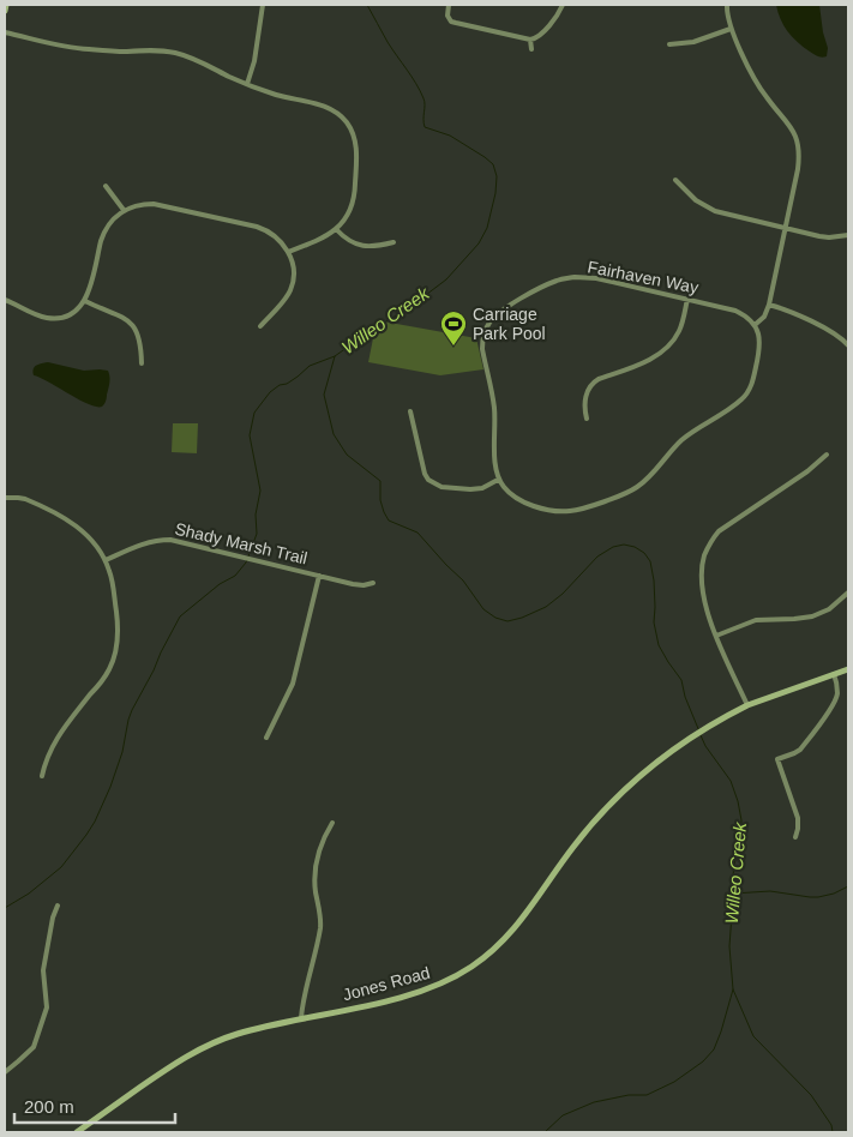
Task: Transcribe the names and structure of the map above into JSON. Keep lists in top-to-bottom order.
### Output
{
  "streets": {
    "street": ["Fairhaven Way", "Shady Marsh Trail", "Jones Road"]
  },
  "water": ["Willeo Creek"],
  "places": {
    "sports": ["Carriage Park Pool"]
  },
  "scale_bar": "200 m"
}
